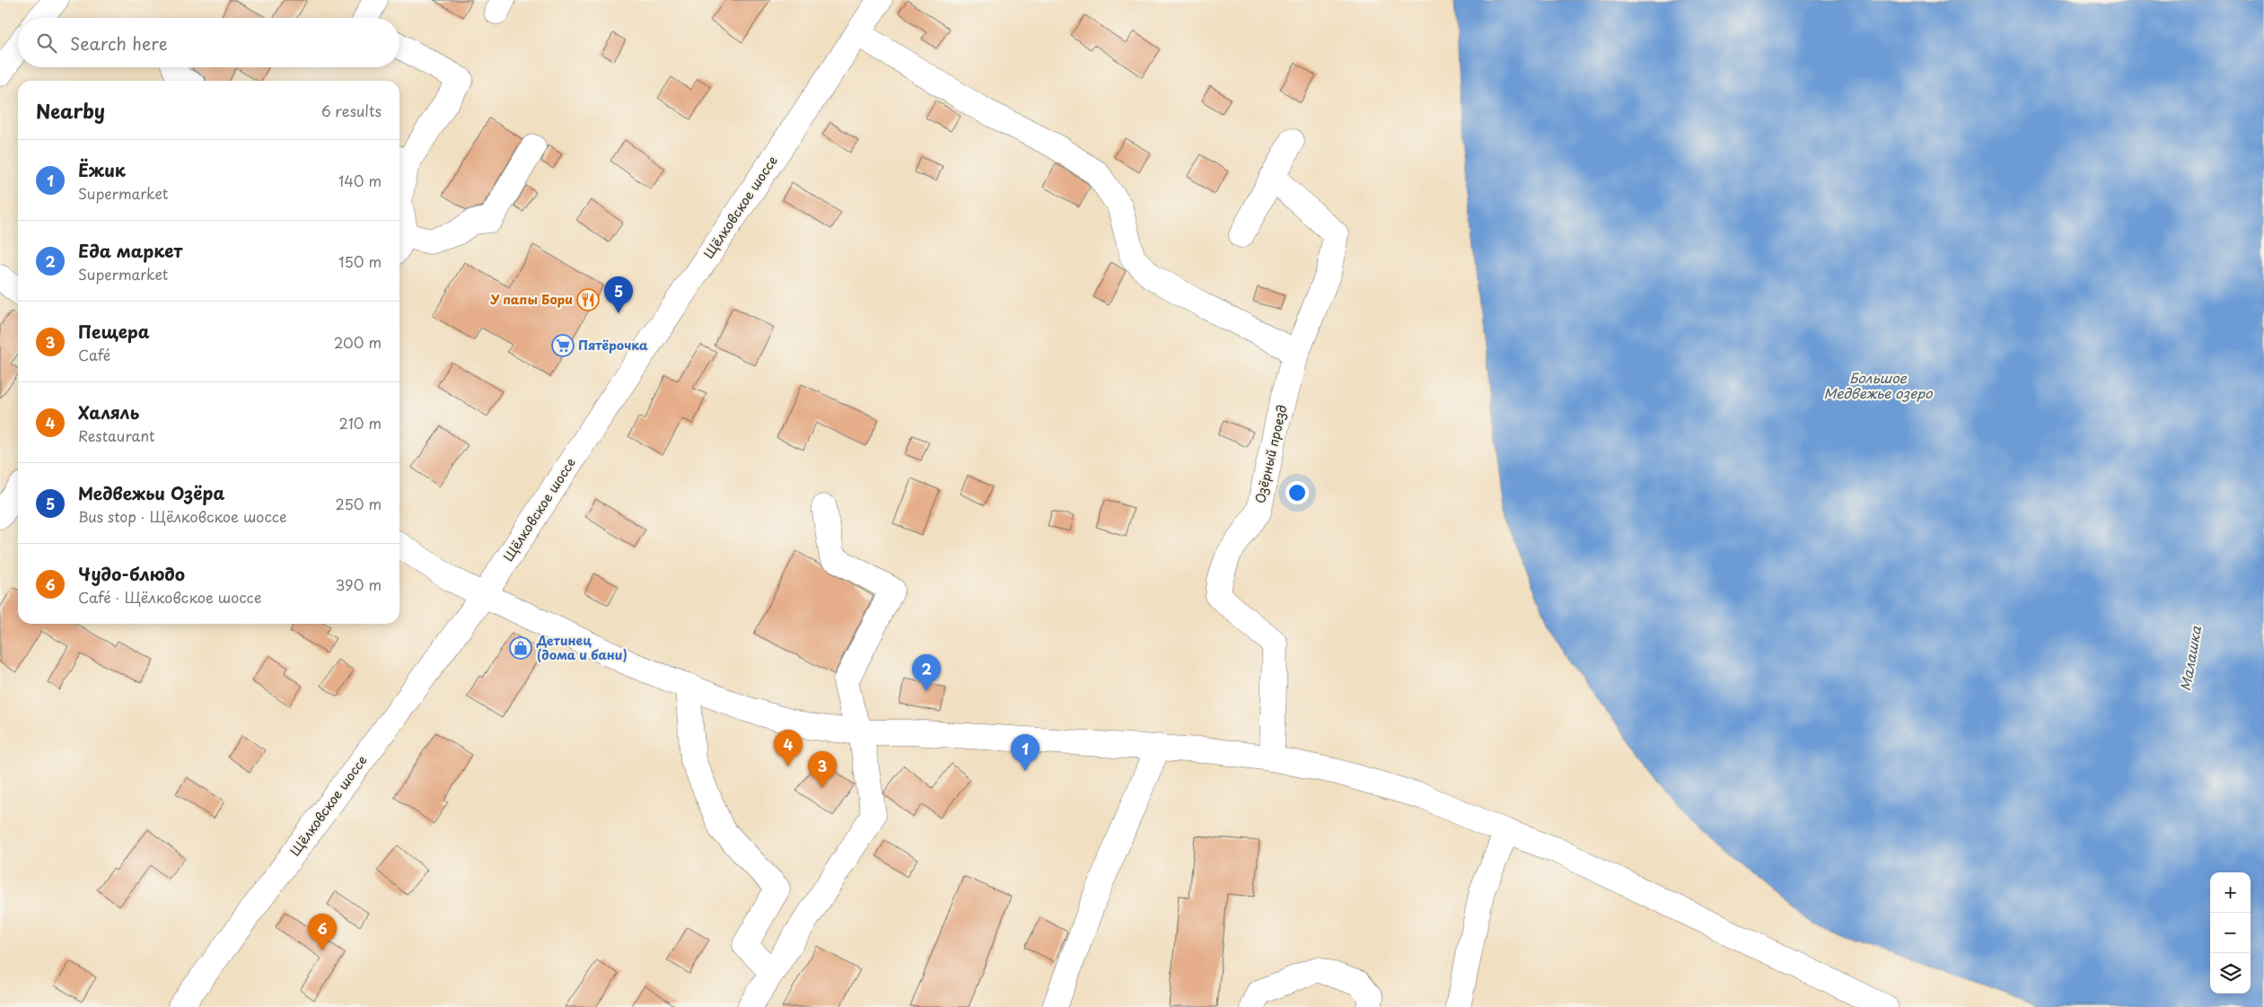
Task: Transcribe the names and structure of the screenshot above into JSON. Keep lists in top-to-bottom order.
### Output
{
  "streets": {
    "main road": ["Щёлковское шоссе", "Озёрный проезд"]
  },
  "water": ["Большое Медвежье озеро", "Малашка"],
  "places": {
    "restaurant": ["У папы Бори"],
    "supermarket": ["Пятёрочка"],
    "shop": ["Детинец (дома и бани)"]
  },
  "page": {
    "search": "Search here",
    "heading": ["Nearby", "6 results"],
    "list": [
      {
        "mark": "1",
        "name": "Ёжик",
        "note": "Supermarket",
        "value": "140 m"
      },
      {
        "mark": "2",
        "name": "Еда маркет",
        "note": "Supermarket",
        "value": "150 m"
      },
      {
        "mark": "3",
        "name": "Пещера",
        "note": "Café",
        "value": "200 m"
      },
      {
        "mark": "4",
        "name": "Халяль",
        "note": "Restaurant",
        "value": "210 m"
      },
      {
        "mark": "5",
        "name": "Медвежьи Озёра",
        "note": "Bus stop · Щёлковское шоссе",
        "value": "250 m"
      },
      {
        "mark": "6",
        "name": "Чудо-блюдо",
        "note": "Café · Щёлковское шоссе",
        "value": "390 m"
      }
    ],
    "pins": [
      "5",
      "2",
      "4",
      "1",
      "3",
      "6"
    ],
    "map_buttons": ["+", "−"]
  }
}
